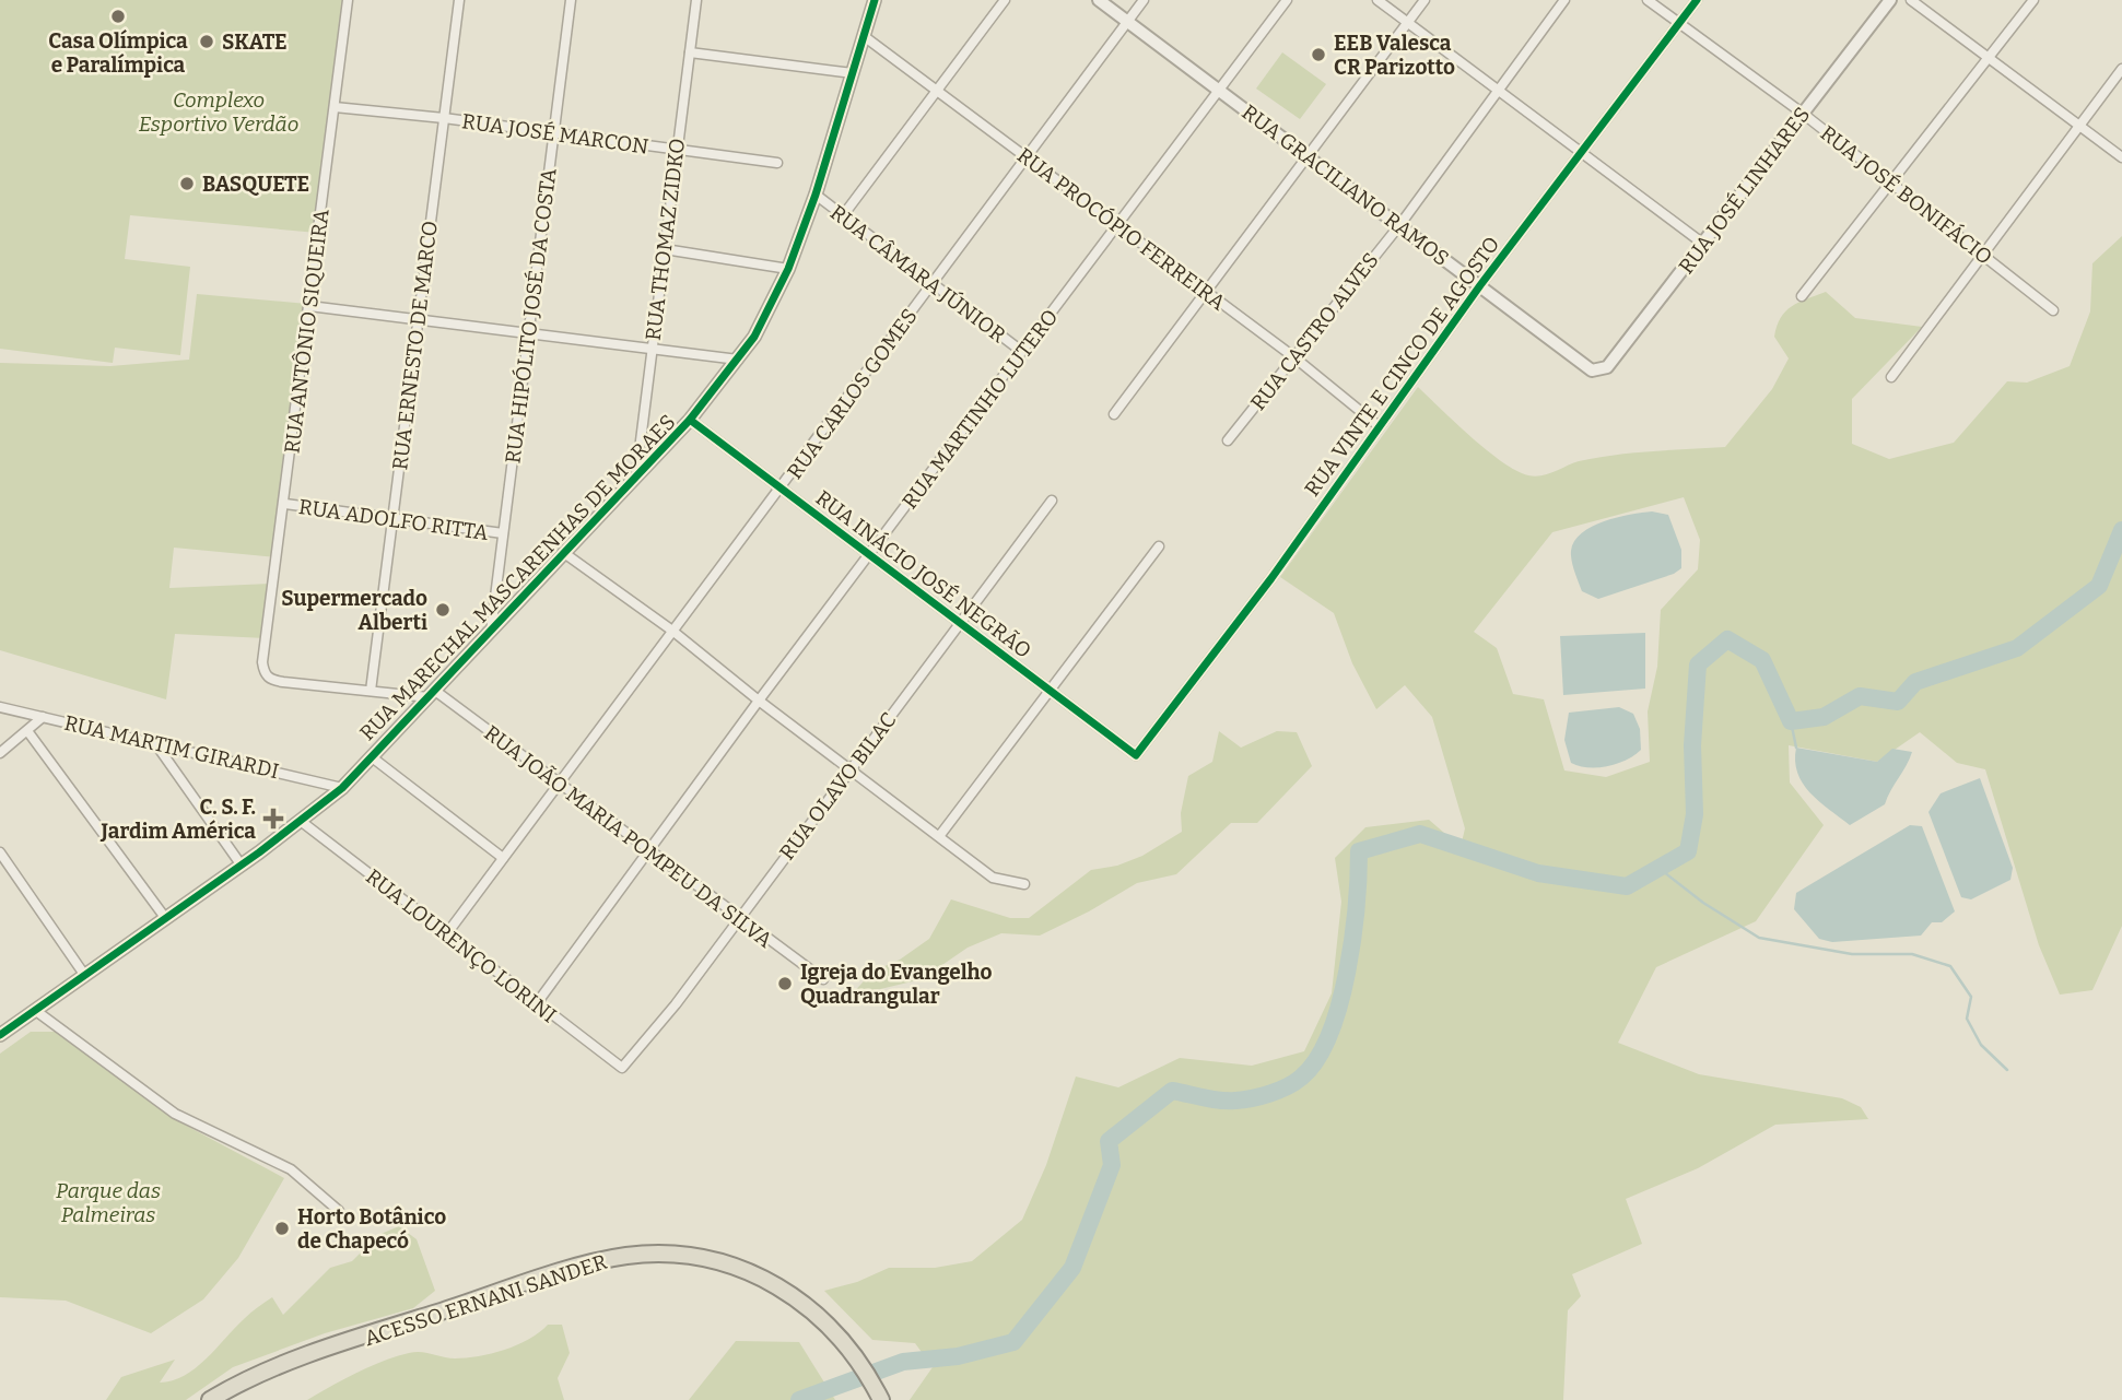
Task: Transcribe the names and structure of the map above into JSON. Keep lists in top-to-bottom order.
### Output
{
  "streets": {
    "highway": ["ACESSO ERNANI SANDER"],
    "street": [
      "RUA JOSÉ MARCON",
      "RUA GRACILIANO RAMOS",
      "RUA JOSÉ LINHARES",
      "RUA JOSÉ BONIFÁCIO",
      "RUA PROCÓPIO FERREIRA",
      "RUA THOMAZ ZIDKO",
      "RUA CÂMARA JÚNIOR",
      "RUA HIPÓLITO JOSÉ DA COSTA",
      "RUA ANTÔNIO SIQUEIRA",
      "RUA CASTRO ALVES",
      "RUA ERNESTO DE MARCO",
      "RUA VINTE E CINCO DE AGOSTO",
      "RUA CARLOS GOMES",
      "RUA MARTINHO LUTERO",
      "RUA ADOLFO RITTA",
      "RUA INÁCIO JOSÉ NEGRÃO",
      "RUA MARECHAL MASCARENHAS DE MORAES",
      "RUA MARTIM GIRARDI",
      "RUA OLAVO BILAC",
      "RUA JOÃO MARIA POMPEU DA SILVA",
      "RUA LOURENÇO LORINI"
    ]
  },
  "crossings": [
    ["RUA JOSÉ MARCON", "RUA THOMAZ ZIDKO"],
    ["RUA JOSÉ MARCON", "RUA HIPÓLITO JOSÉ DA COSTA"],
    ["RUA JOSÉ MARCON", "RUA ANTÔNIO SIQUEIRA"],
    ["RUA JOSÉ MARCON", "RUA ERNESTO DE MARCO"],
    ["RUA GRACILIANO RAMOS", "RUA JOSÉ LINHARES"],
    ["RUA GRACILIANO RAMOS", "RUA CASTRO ALVES"],
    ["RUA GRACILIANO RAMOS", "RUA VINTE E CINCO DE AGOSTO"],
    ["RUA GRACILIANO RAMOS", "RUA CARLOS GOMES"],
    ["RUA GRACILIANO RAMOS", "RUA MARTINHO LUTERO"],
    ["RUA JOSÉ LINHARES", "RUA JOSÉ BONIFÁCIO"],
    ["RUA JOSÉ BONIFÁCIO", "RUA VINTE E CINCO DE AGOSTO"],
    ["RUA PROCÓPIO FERREIRA", "RUA CASTRO ALVES"],
    ["RUA PROCÓPIO FERREIRA", "RUA VINTE E CINCO DE AGOSTO"],
    ["RUA PROCÓPIO FERREIRA", "RUA CARLOS GOMES"],
    ["RUA PROCÓPIO FERREIRA", "RUA MARTINHO LUTERO"],
    ["RUA PROCÓPIO FERREIRA", "RUA MARECHAL MASCARENHAS DE MORAES"],
    ["RUA THOMAZ ZIDKO", "RUA MARECHAL MASCARENHAS DE MORAES"],
    ["RUA CÂMARA JÚNIOR", "RUA CARLOS GOMES"],
    ["RUA CÂMARA JÚNIOR", "RUA MARTINHO LUTERO"],
    ["RUA CÂMARA JÚNIOR", "RUA MARECHAL MASCARENHAS DE MORAES"],
    ["RUA HIPÓLITO JOSÉ DA COSTA", "RUA ADOLFO RITTA"],
    ["RUA HIPÓLITO JOSÉ DA COSTA", "RUA MARECHAL MASCARENHAS DE MORAES"],
    ["RUA ANTÔNIO SIQUEIRA", "RUA ERNESTO DE MARCO"],
    ["RUA ANTÔNIO SIQUEIRA", "RUA ADOLFO RITTA"],
    ["RUA ERNESTO DE MARCO", "RUA ADOLFO RITTA"],
    ["RUA VINTE E CINCO DE AGOSTO", "RUA INÁCIO JOSÉ NEGRÃO"],
    ["RUA CARLOS GOMES", "RUA INÁCIO JOSÉ NEGRÃO"],
    ["RUA CARLOS GOMES", "RUA JOÃO MARIA POMPEU DA SILVA"],
    ["RUA CARLOS GOMES", "RUA LOURENÇO LORINI"],
    ["RUA MARTINHO LUTERO", "RUA INÁCIO JOSÉ NEGRÃO"],
    ["RUA MARTINHO LUTERO", "RUA JOÃO MARIA POMPEU DA SILVA"],
    ["RUA MARTINHO LUTERO", "RUA LOURENÇO LORINI"],
    ["RUA INÁCIO JOSÉ NEGRÃO", "RUA MARECHAL MASCARENHAS DE MORAES"],
    ["RUA INÁCIO JOSÉ NEGRÃO", "RUA OLAVO BILAC"],
    ["RUA MARECHAL MASCARENHAS DE MORAES", "RUA MARTIM GIRARDI"],
    ["RUA MARECHAL MASCARENHAS DE MORAES", "RUA JOÃO MARIA POMPEU DA SILVA"],
    ["RUA MARECHAL MASCARENHAS DE MORAES", "RUA LOURENÇO LORINI"],
    ["RUA OLAVO BILAC", "RUA JOÃO MARIA POMPEU DA SILVA"],
    ["RUA OLAVO BILAC", "RUA LOURENÇO LORINI"]
  ],
  "parks": ["Complexo Esportivo Verdão", "Parque das Palmeiras"],
  "places": {
    "other": [
      "Casa Olímpica e Paralímpica",
      "SKATE",
      "EEB Valesca CR Parizotto",
      "BASQUETE",
      "Supermercado Alberti",
      "Igreja do Evangelho Quadrangular",
      "Horto Botânico de Chapecó"
    ],
    "health": ["C. S. F. Jardim América"]
  }
}
